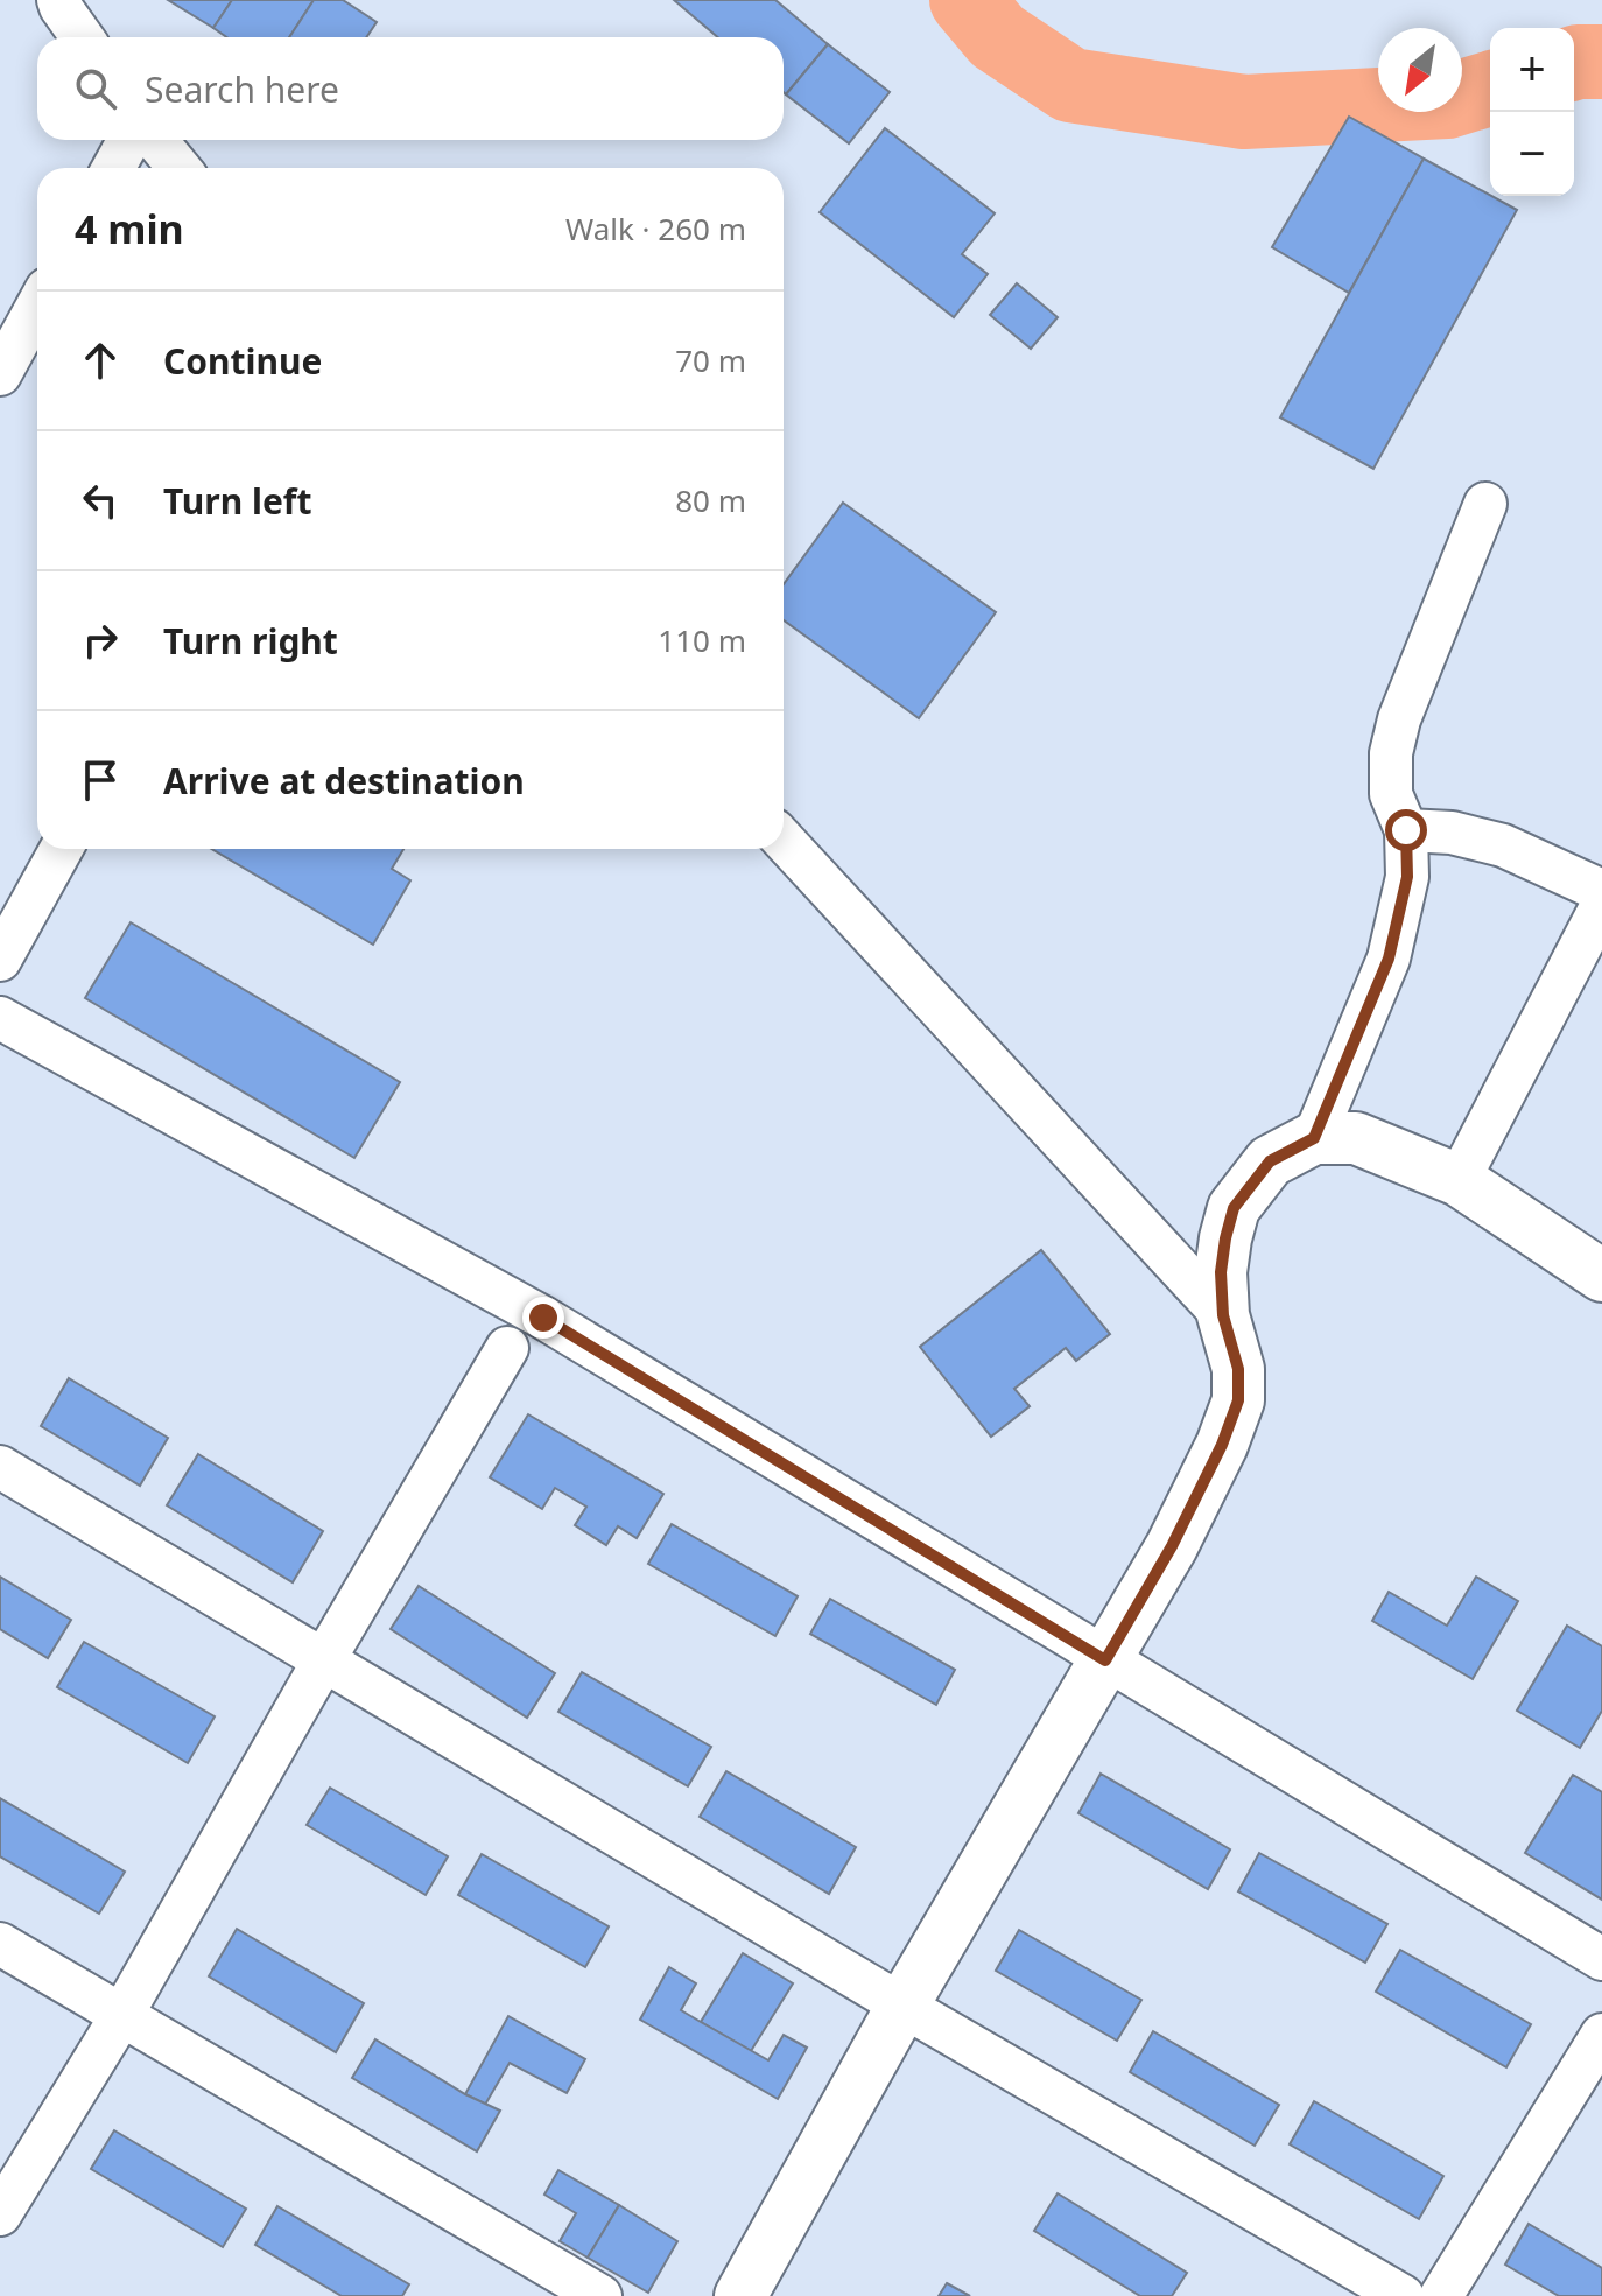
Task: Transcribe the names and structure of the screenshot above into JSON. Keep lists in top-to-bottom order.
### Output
{
  "north": "bottom left",
  "page": {
    "map_buttons": ["+", "−"],
    "search": "Search here",
    "heading": ["4 min", "Walk · 260 m"],
    "list": [
      ["Continue", "70 m"],
      ["Turn left", "80 m"],
      ["Turn right", "110 m"],
      "Arrive at destination"
    ]
  }
}
